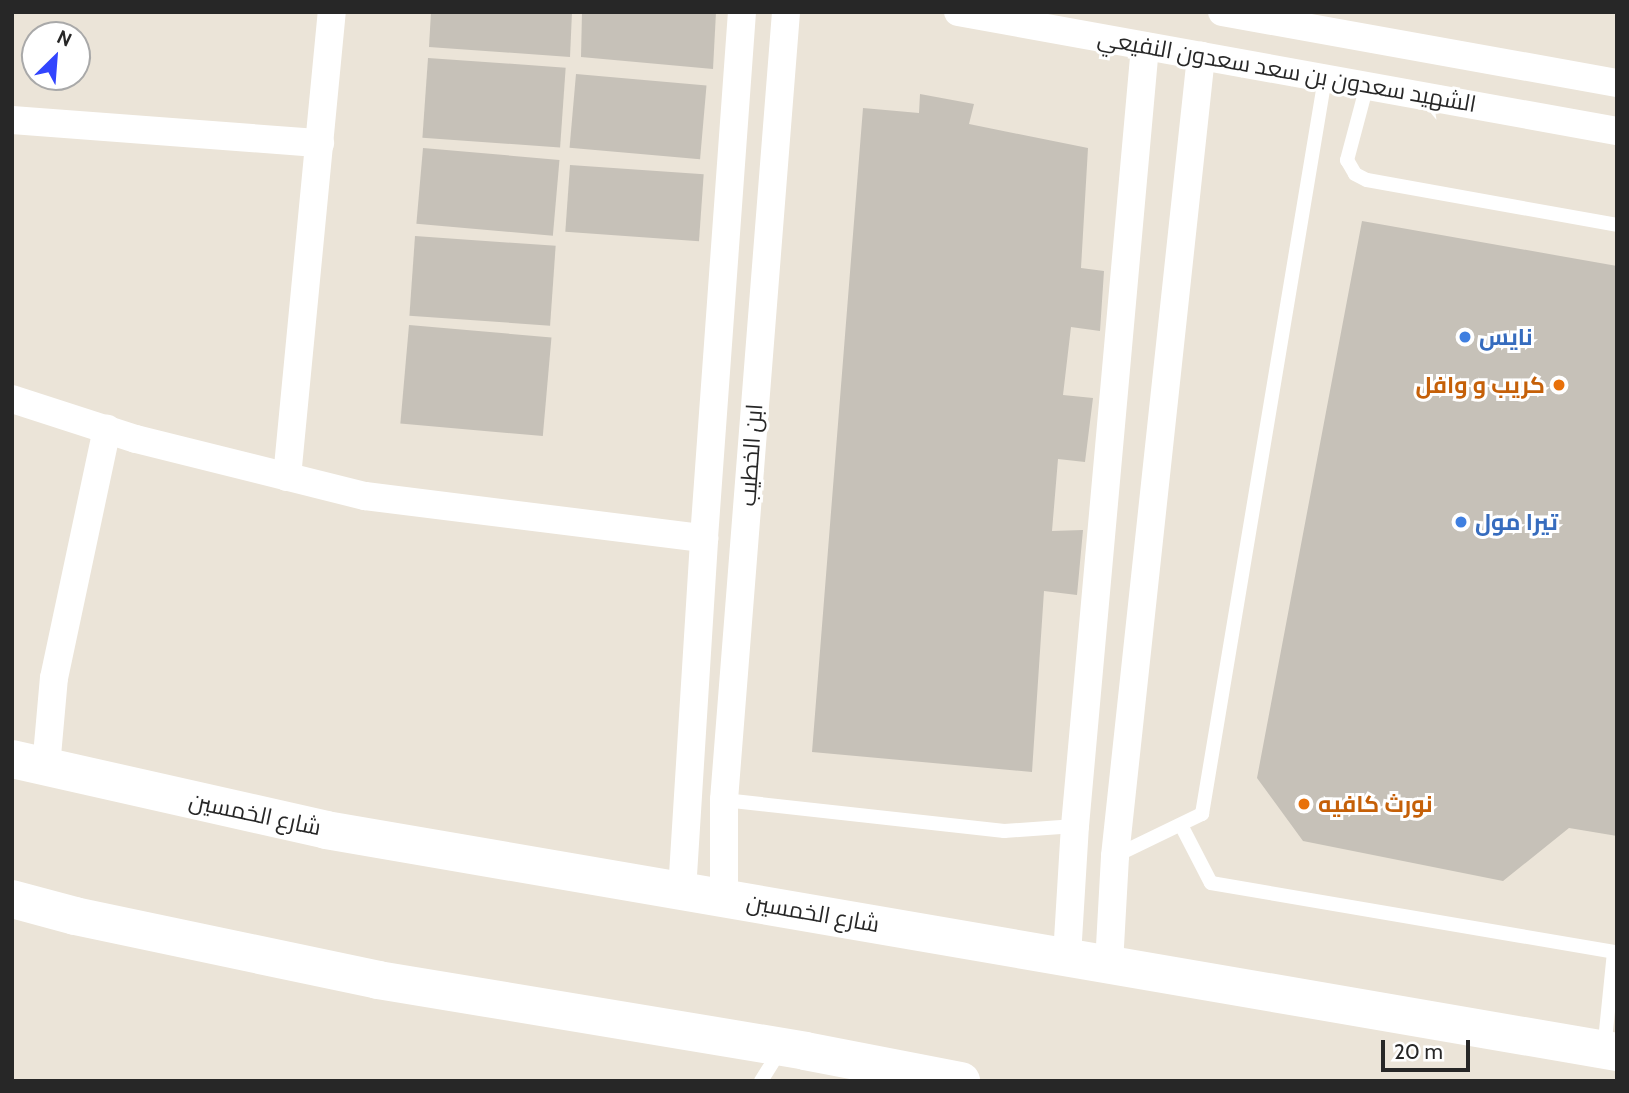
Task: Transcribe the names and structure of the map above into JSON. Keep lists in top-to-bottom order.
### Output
{
  "streets": {
    "street": ["الشهيد سعدون بن سعد سعدون النفيعي", "ابن الخطيب", "شارع الخمسين"]
  },
  "crossings": [
    ["ابن الخطيب", "شارع الخمسين"]
  ],
  "places": [
    "نايس",
    "كريب و وافل",
    "تيرا مول",
    "نورث كافيه"
  ],
  "scale_bar": "20 m",
  "north": "top right"
}
